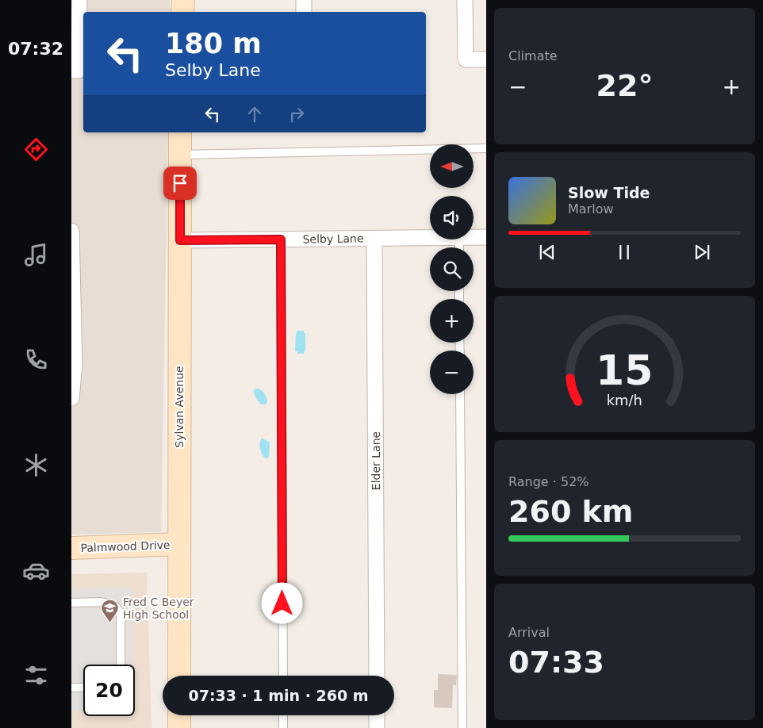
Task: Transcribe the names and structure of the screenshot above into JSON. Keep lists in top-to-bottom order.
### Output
{
  "streets": {
    "main road": ["Sylvan Avenue", "Palmwood Drive"],
    "street": ["Selby Lane", "Elder Lane"]
  },
  "crossings": [
    ["Selby Lane", "Sylvan Avenue"],
    ["Selby Lane", "Elder Lane"],
    ["Sylvan Avenue", "Palmwood Drive"]
  ],
  "places": {
    "school or university": ["Fred C Beyer High School"]
  },
  "north": "left",
  "page": {
    "tabs": "07:32",
    "tile": [
      "Climate",
      ["Range · 52%", "260 km"],
      ["Arrival", "07:33"]
    ],
    "turn": ["180 m", "Selby Lane"],
    "heat": ["−", "22°", "+"],
    "map_buttons": ["+", "−"],
    "song": ["Slow Tide", "Marlow"],
    "limit": "20",
    "trip": "07:33 · 1 min · 260 m",
    "gauge": ["15", "km/h"]
  }
}
